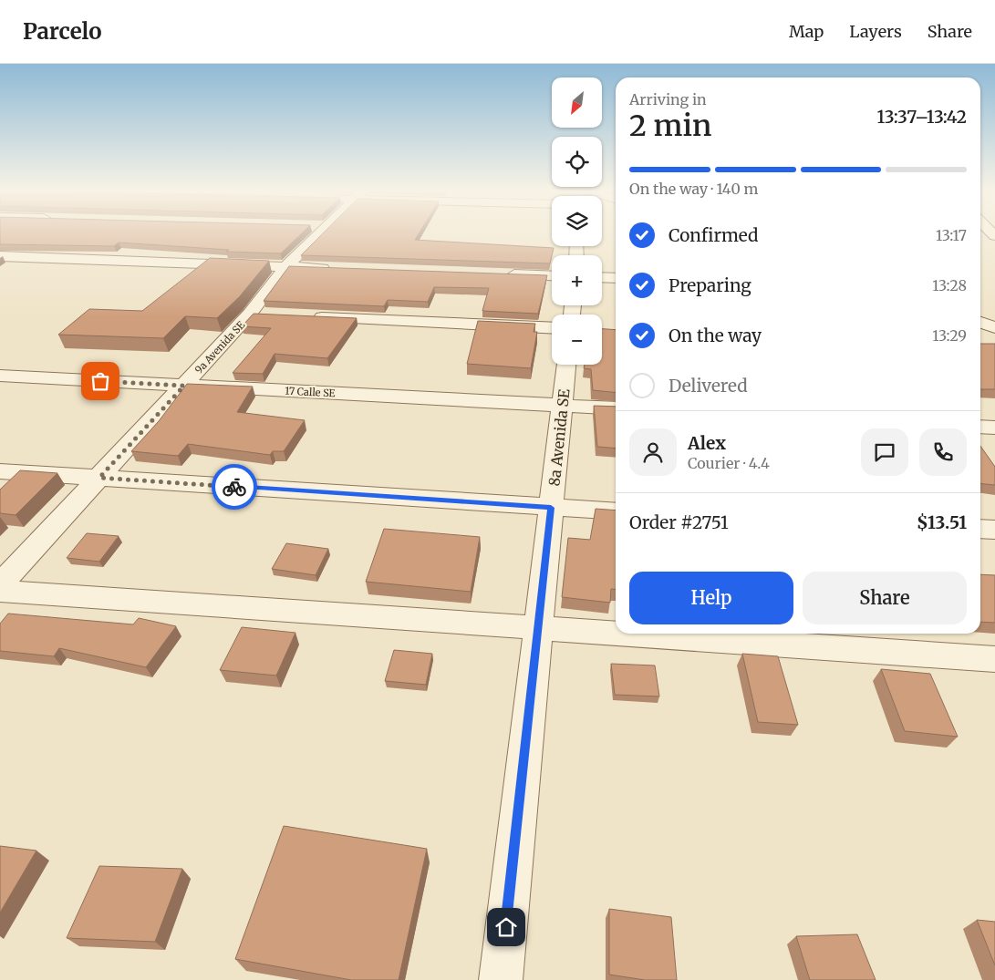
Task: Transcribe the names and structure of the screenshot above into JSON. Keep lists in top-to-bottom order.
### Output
{
  "streets": {
    "street": ["9a Avenida SE", "17 Calle SE", "8a Avenida SE"]
  },
  "crossings": [
    ["9a Avenida SE", "17 Calle SE"],
    ["17 Calle SE", "8a Avenida SE"]
  ],
  "north": "bottom left",
  "page": {
    "header": "Parcelo",
    "nav": ["Map", "Layers", "Share"],
    "map_buttons": ["+", "−"],
    "heading": ["2 min", "Arriving in", "13:37–13:42"],
    "panel": [
      "Alex",
      "Courier · 4.4",
      "Order #2751",
      "$13.51"
    ],
    "bar": "On the way · 140 m",
    "list": [
      ["Confirmed", "13:17"],
      ["Preparing", "13:28"],
      ["On the way", "13:29"],
      "Delivered"
    ],
    "buttons": ["Help", "Share"]
  }
}
